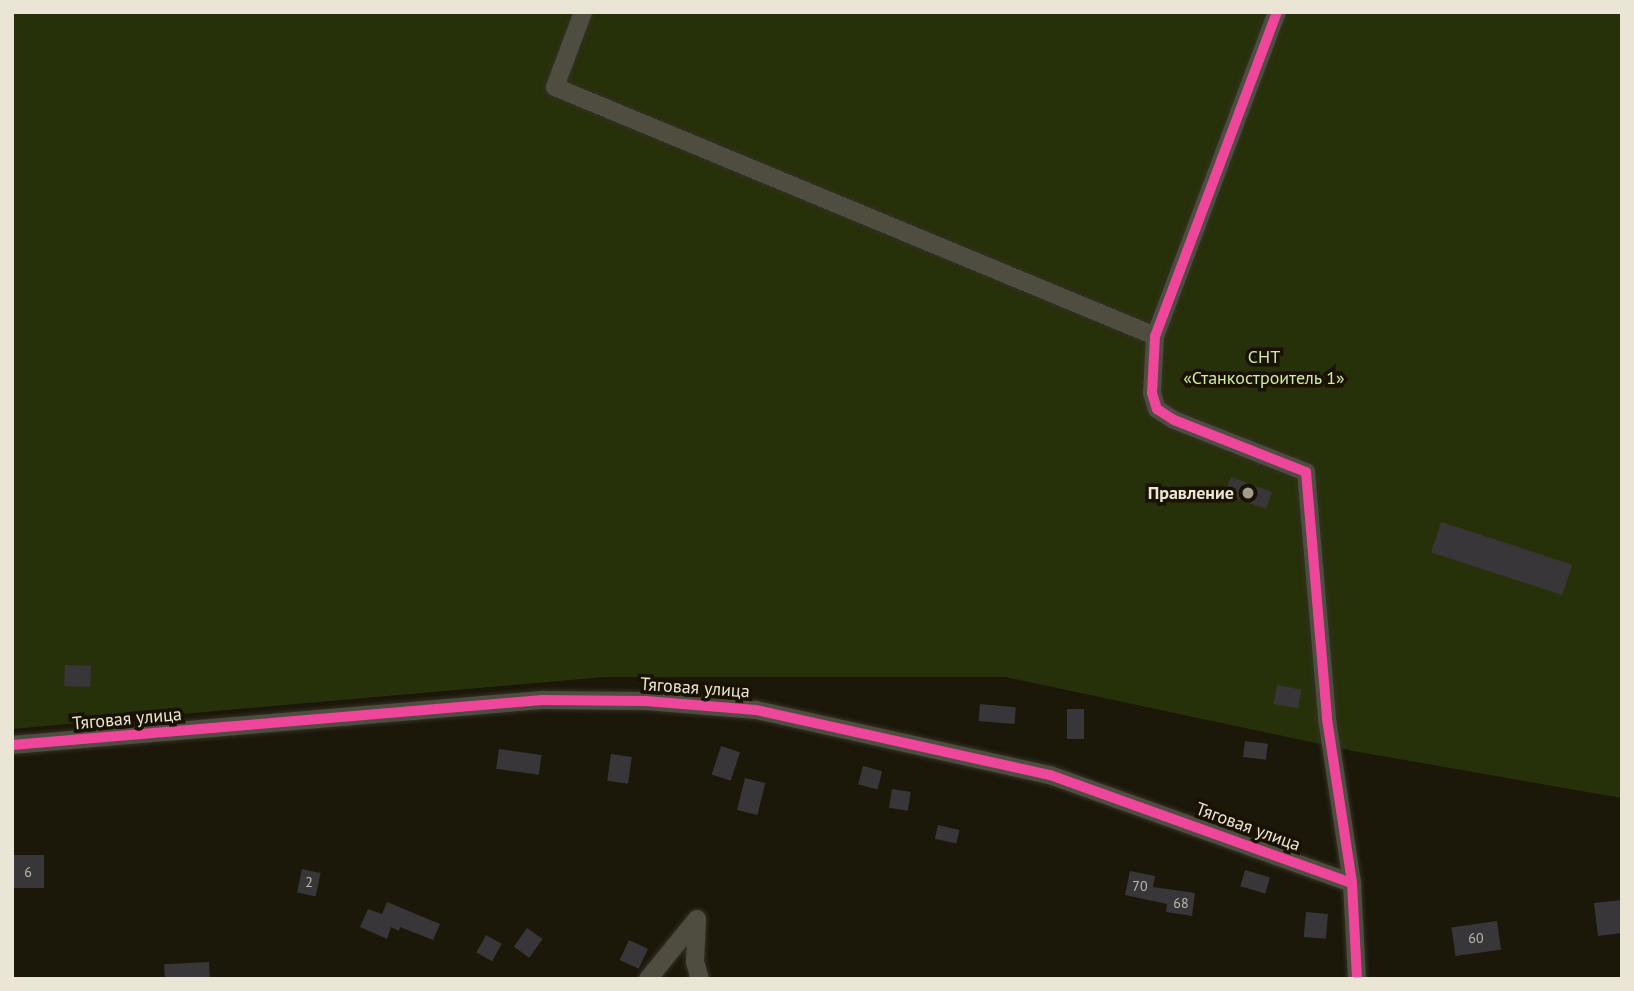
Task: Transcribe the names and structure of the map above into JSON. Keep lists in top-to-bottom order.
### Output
{
  "streets": {
    "street": ["Тяговая улица"]
  },
  "parks": ["СНТ «Станкостроитель 1»"],
  "places": ["Правление"],
  "house_numbers": [
    "6",
    "2",
    "70",
    "68",
    "60"
  ]
}
